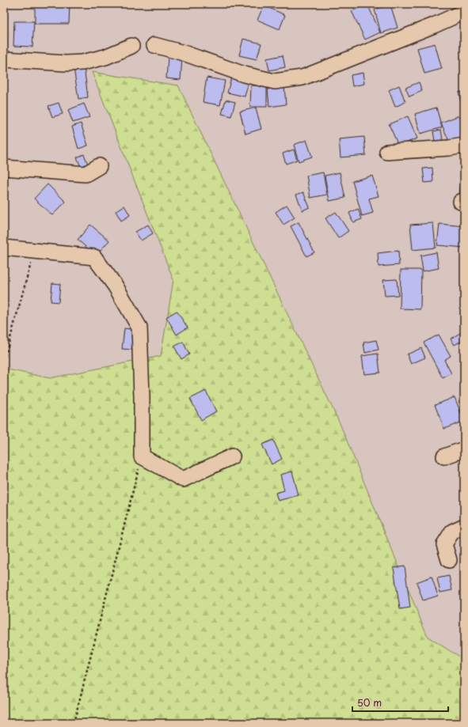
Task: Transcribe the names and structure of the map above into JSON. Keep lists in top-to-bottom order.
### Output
{
  "scale_bar": "50 m"
}
